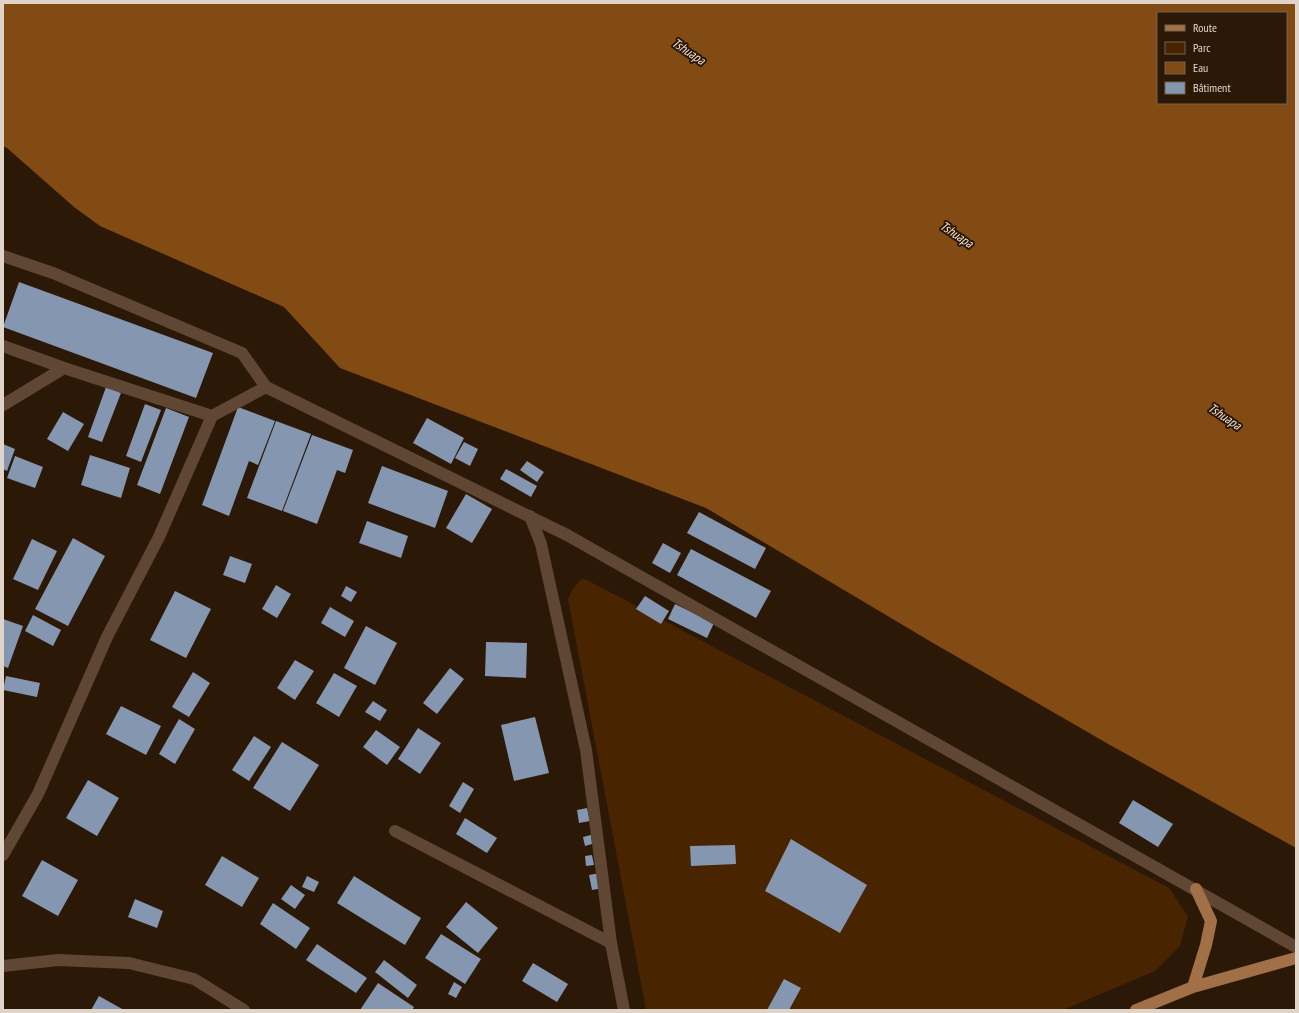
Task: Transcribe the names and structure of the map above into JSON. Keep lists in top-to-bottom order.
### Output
{
  "water": ["Tshuapa"],
  "legend": [
    "Route",
    "Parc",
    "Eau",
    "Bâtiment"
  ]
}
